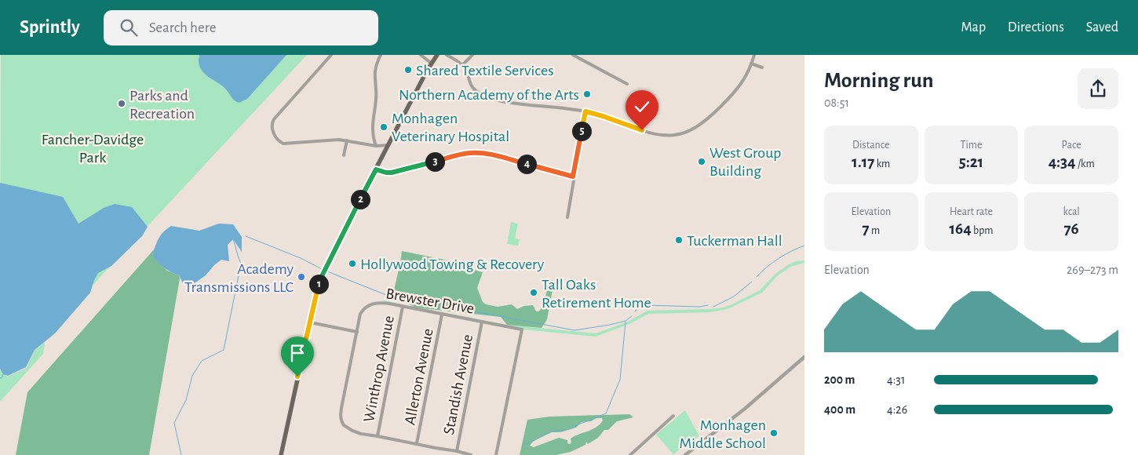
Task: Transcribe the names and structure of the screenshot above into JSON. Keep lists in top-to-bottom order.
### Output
{
  "streets": {
    "street": [
      "Brewster Drive",
      "Winthrop Avenue",
      "Allerton Avenue",
      "Standish Avenue"
    ]
  },
  "crossings": [
    ["Brewster Drive", "Winthrop Avenue"],
    ["Brewster Drive", "Allerton Avenue"],
    ["Brewster Drive", "Standish Avenue"]
  ],
  "parks": ["Fancher-Davidge Park"],
  "places": [
    "Shared Textile Services",
    "Northern Academy of the Arts",
    "Parks and Recreation",
    "Monhagen Veterinary Hospital",
    "West Group Building",
    "Tuckerman Hall",
    "Hollywood Towing & Recovery",
    "Academy Transmissions LLC",
    "Tall Oaks Retirement Home",
    "Monhagen Middle School"
  ],
  "page": {
    "header": "Sprintly",
    "search": "Search here",
    "nav": ["Map", "Directions", "Saved"],
    "heading": ["Morning run", "08:51"],
    "pins": [
      "5",
      "3",
      "4",
      "2",
      "1"
    ],
    "stats": [
      ["Distance", "1.17 km"],
      ["Time", "5:21"],
      ["Pace", "4:34 /km"],
      ["Elevation", "7 m"],
      ["Heart rate", "164 bpm"],
      ["kcal", "76"]
    ],
    "chart": ["Elevation", "269–273 m"],
    "list": [
      {
        "name": "200 m",
        "note": "4:31"
      },
      {
        "name": "400 m",
        "note": "4:26"
      }
    ]
  }
}
